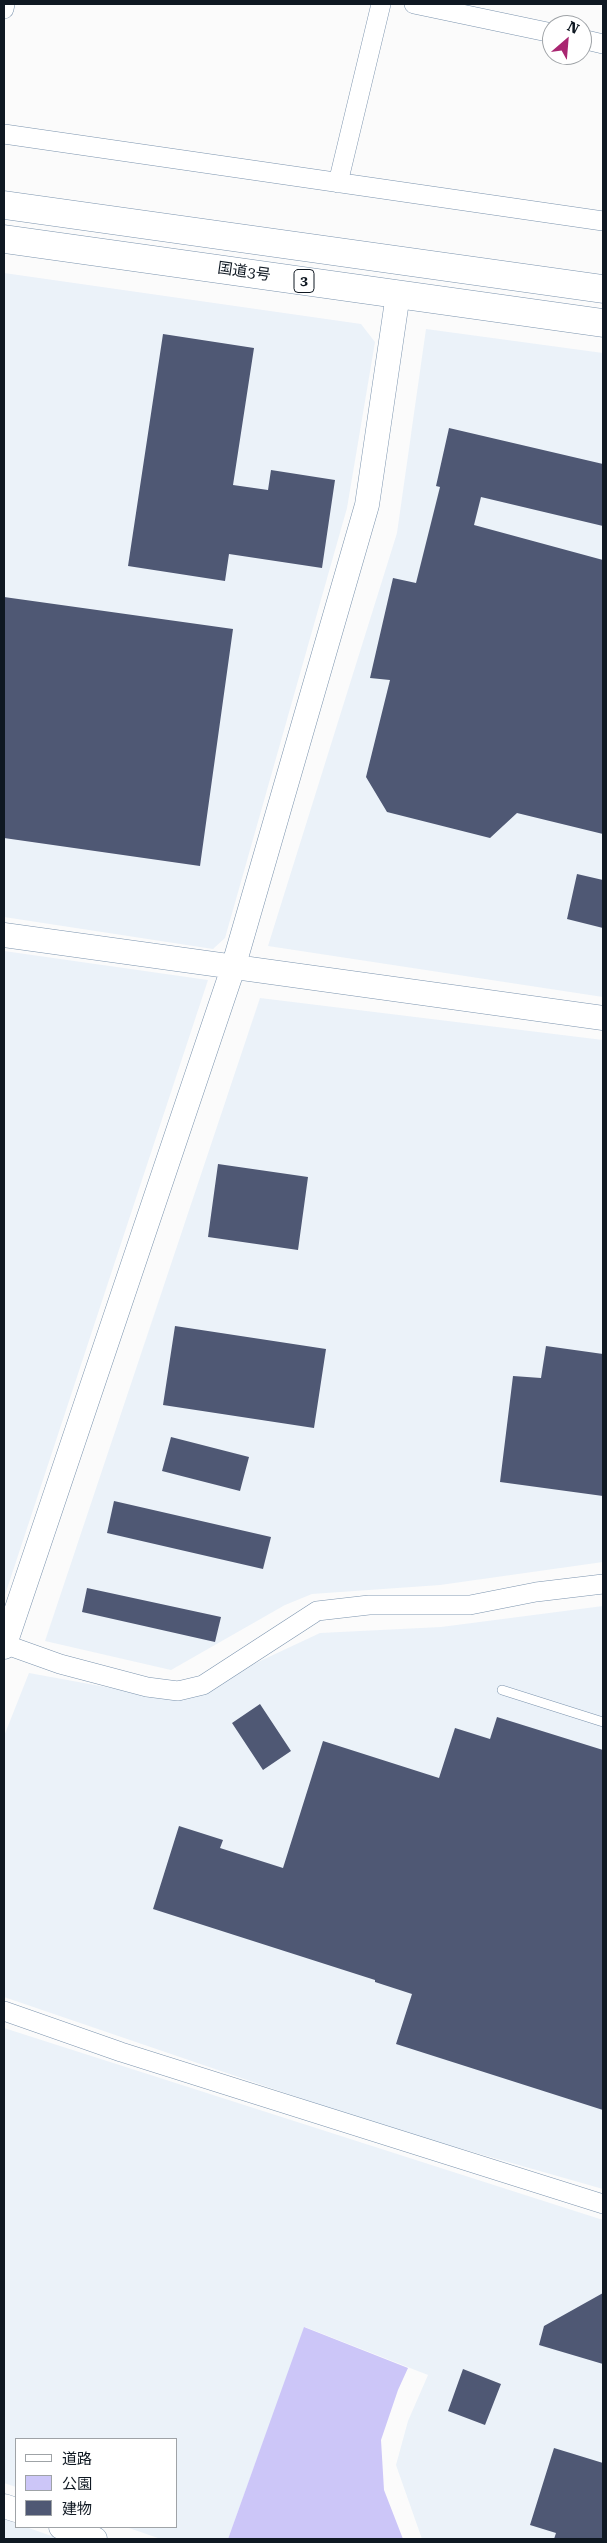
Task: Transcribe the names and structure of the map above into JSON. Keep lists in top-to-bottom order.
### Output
{
  "streets": {
    "highway": ["国道3号", "3"]
  },
  "legend": ["道路", "公園", "建物"],
  "north": "top right"
}
